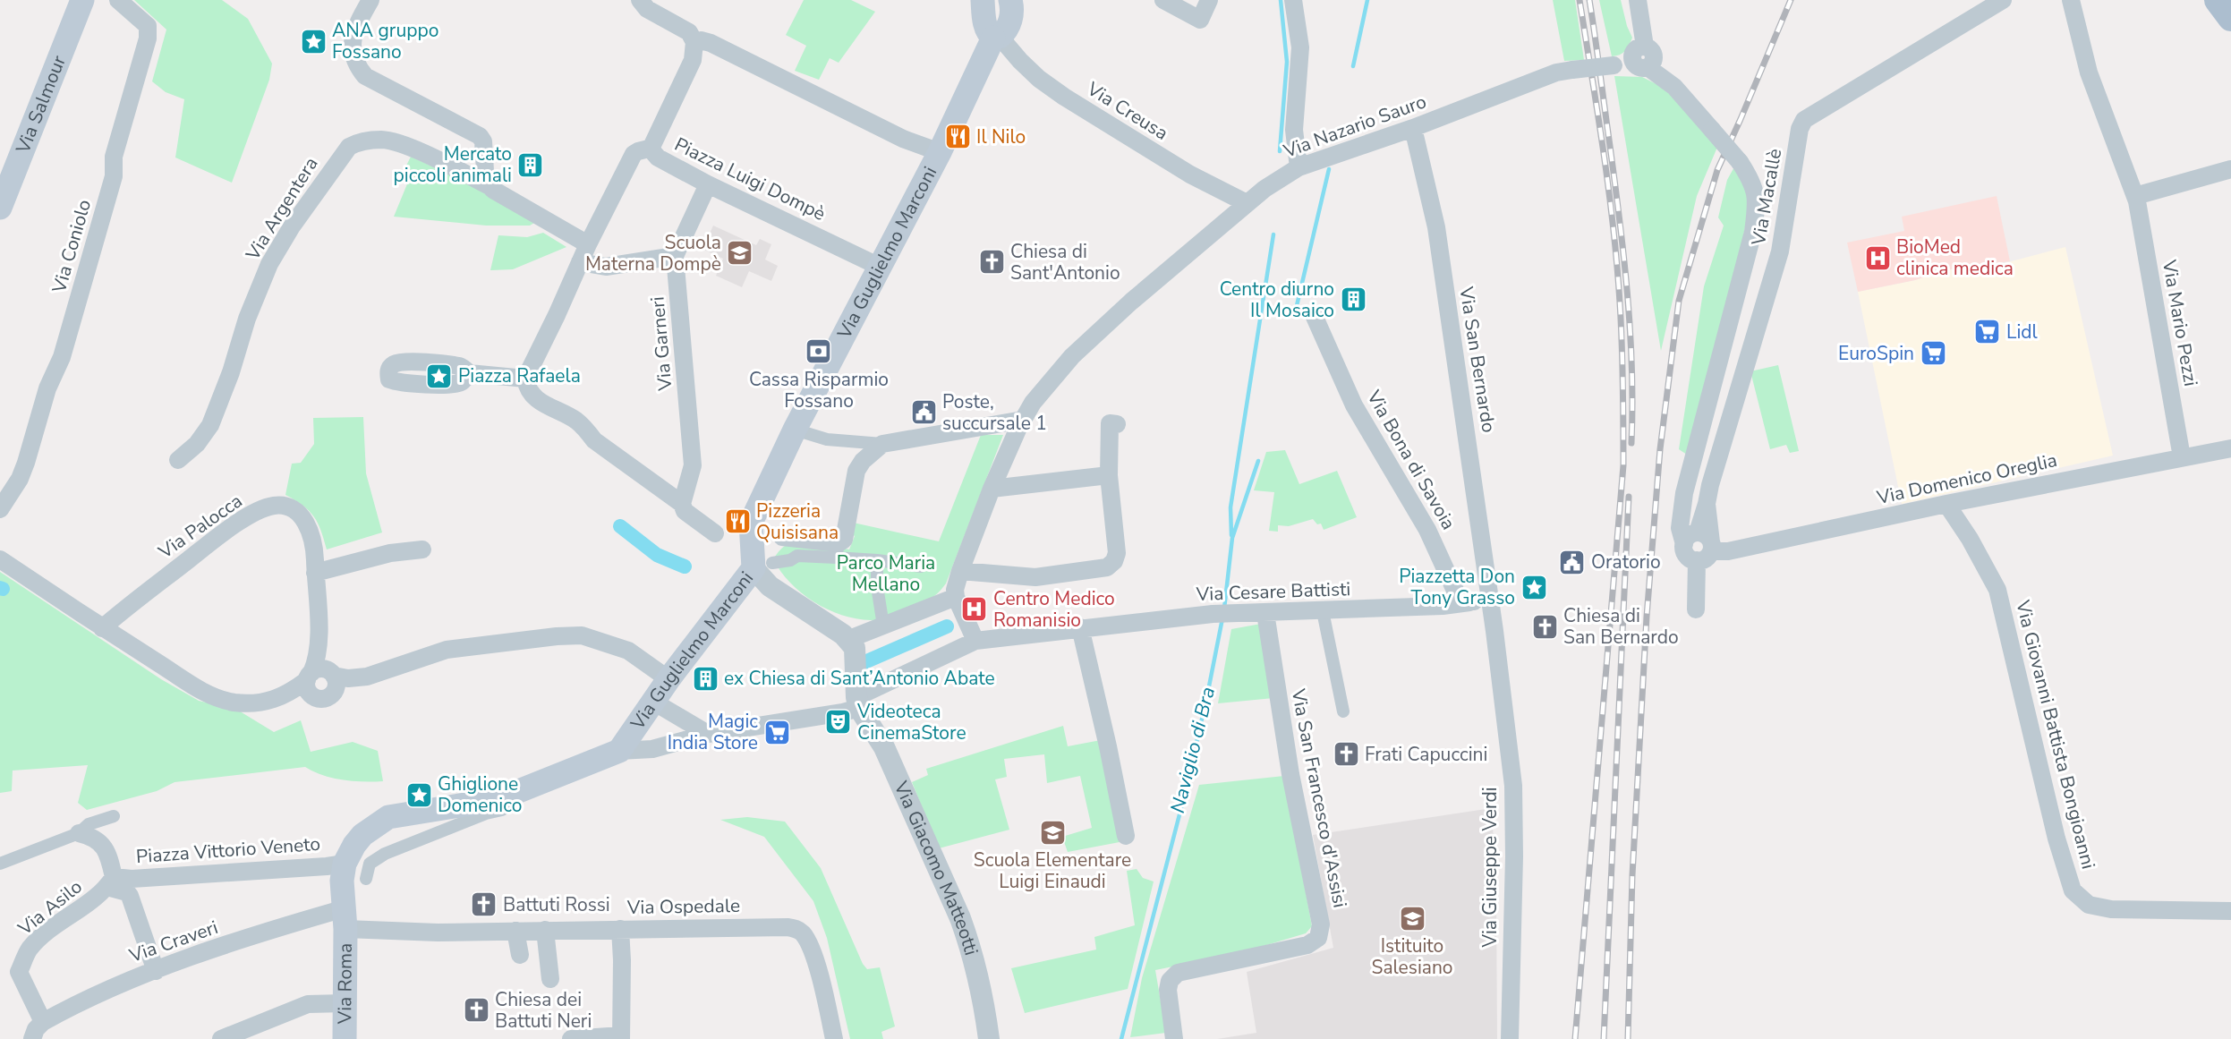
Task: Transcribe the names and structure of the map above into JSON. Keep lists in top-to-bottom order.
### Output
{
  "streets": {
    "main road": ["Via Salmour", "Via Guglielmo Marconi", "Via Roma"],
    "street": [
      "Via Creusa",
      "Via Nazario Sauro",
      "Piazza Luigi Dompè",
      "Via Macallè",
      "Via Argentera",
      "Via Coniolo",
      "Via Mario Pezzi",
      "Via Garneri",
      "Via San Bernardo",
      "Via Bona di Savoia",
      "Via Domenico Oreglia",
      "Via Palocca",
      "Via Cesare Battisti",
      "Via Giovanni Battista Bongioanni",
      "Via San Francesco d'Assisi",
      "Piazza Vittorio Veneto",
      "Via Giuseppe Verdi",
      "Via Giacomo Matteotti",
      "Via Ospedale",
      "Via Asilo",
      "Via Craveri"
    ]
  },
  "crossings": [
    ["Via Creusa", "Via Nazario Sauro"],
    ["Via Creusa", "Via Guglielmo Marconi"],
    ["Via Nazario Sauro", "Via San Bernardo"],
    ["Piazza Luigi Dompè", "Via Guglielmo Marconi"],
    ["Piazza Luigi Dompè", "Via Garneri"],
    ["Via Macallè", "Via Domenico Oreglia"],
    ["Via Guglielmo Marconi", "Via Cesare Battisti"],
    ["Via Mario Pezzi", "Via Domenico Oreglia"],
    ["Via San Bernardo", "Via Giuseppe Verdi"],
    ["Via Bona di Savoia", "Via Cesare Battisti"],
    ["Via Domenico Oreglia", "Via Giovanni Battista Bongioanni"],
    ["Via Cesare Battisti", "Via San Francesco d'Assisi"],
    ["Via Cesare Battisti", "Via Giacomo Matteotti"],
    ["Piazza Vittorio Veneto", "Via Asilo"],
    ["Via Ospedale", "Via Craveri"],
    ["Via Ospedale", "Via Roma"],
    ["Via Asilo", "Via Craveri"],
    ["Via Craveri", "Via Roma"]
  ],
  "water": ["Naviglio di Bra"],
  "parks": ["Parco Maria Mellano"],
  "places": {
    "place": [
      "ANA gruppo Fossano",
      "Piazza Rafaela",
      "Piazzetta Don Tony Grasso",
      "Ghiglione Domenico"
    ],
    "restaurant": ["Il Nilo", "Pizzeria Quisisana"],
    "building": ["Mercato piccoli animali", "Centro diurno Il Mosaico", "ex Chiesa di Sant’Antonio Abate"],
    "school or university": ["Scuola Materna Dompè", "Scuola Elementare Luigi Einaudi", "Istituito Salesiano"],
    "hospital": ["BioMed clinica medica", "Centro Medico Romanisio"],
    "church": [
      "Chiesa di Sant'Antonio",
      "Chiesa di San Bernardo",
      "Frati Capuccini",
      "Battuti Rossi",
      "Chiesa dei Battuti Neri"
    ],
    "supermarket": ["Lidl", "EuroSpin", "Magic India Store"],
    "bank": ["Cassa Risparmio Fossano"],
    "public building": ["Poste, succursale 1", "Oratorio"],
    "theatre": ["Videoteca CinemaStore"]
  }
}
